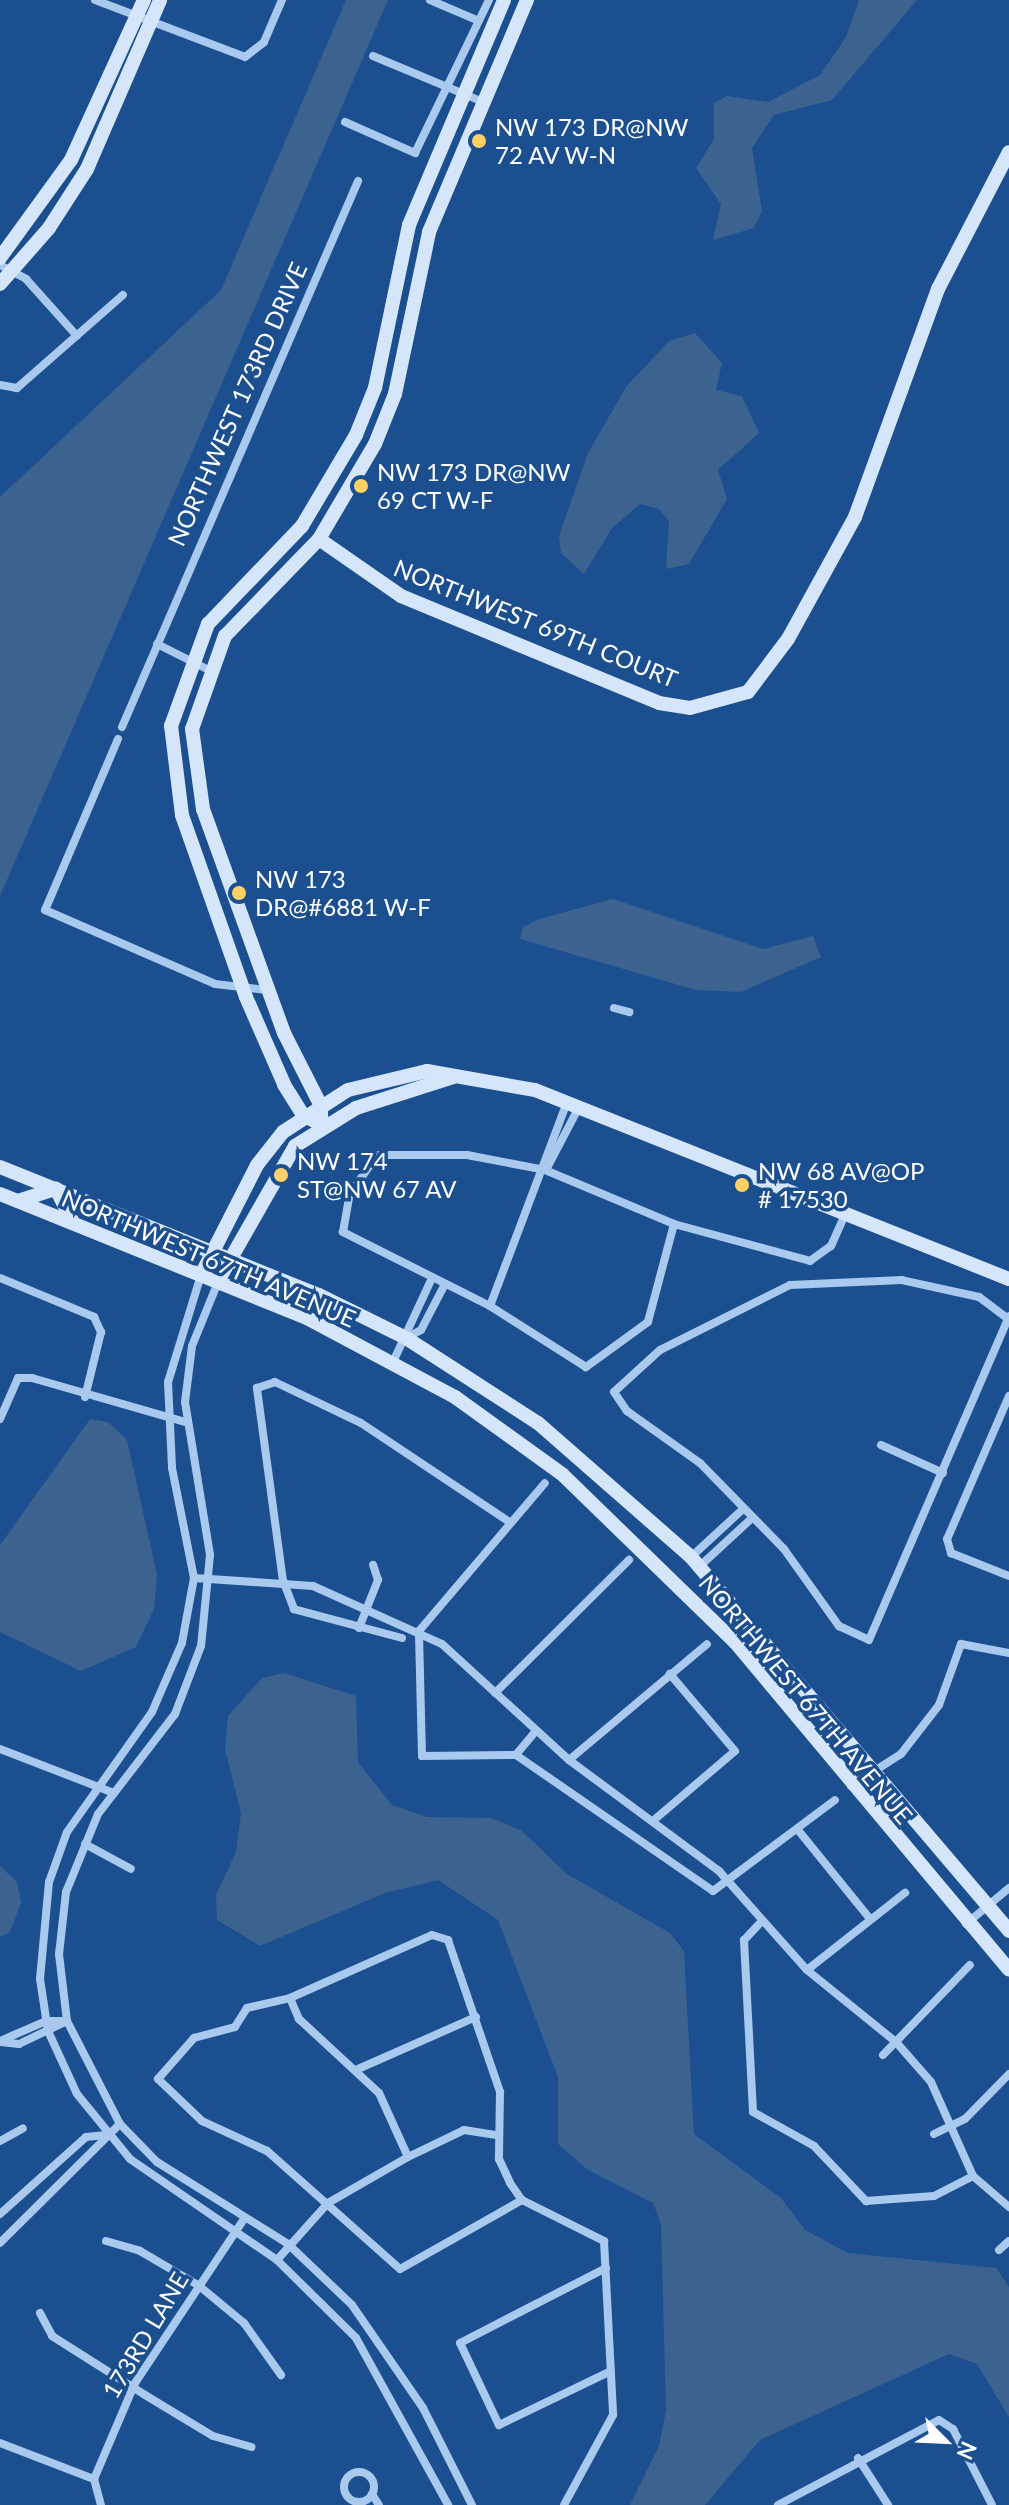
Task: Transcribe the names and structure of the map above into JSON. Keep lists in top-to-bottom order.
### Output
{
  "streets": {
    "street": [
      "NORTHWEST 173RD DRIVE",
      "NORTHWEST 69TH COURT",
      "NORTHWEST 67TH AVENUE",
      "173RD LANE"
    ]
  },
  "places": [
    "NW 173 DR@NW 72 AV W-N",
    "NW 173 DR@NW 69 CT W-F",
    "NW 173 DR@#6881 W-F",
    "NW 174 ST@NW 67 AV",
    "NW 68 AV@OP # 17530"
  ],
  "north": "bottom right"
}
